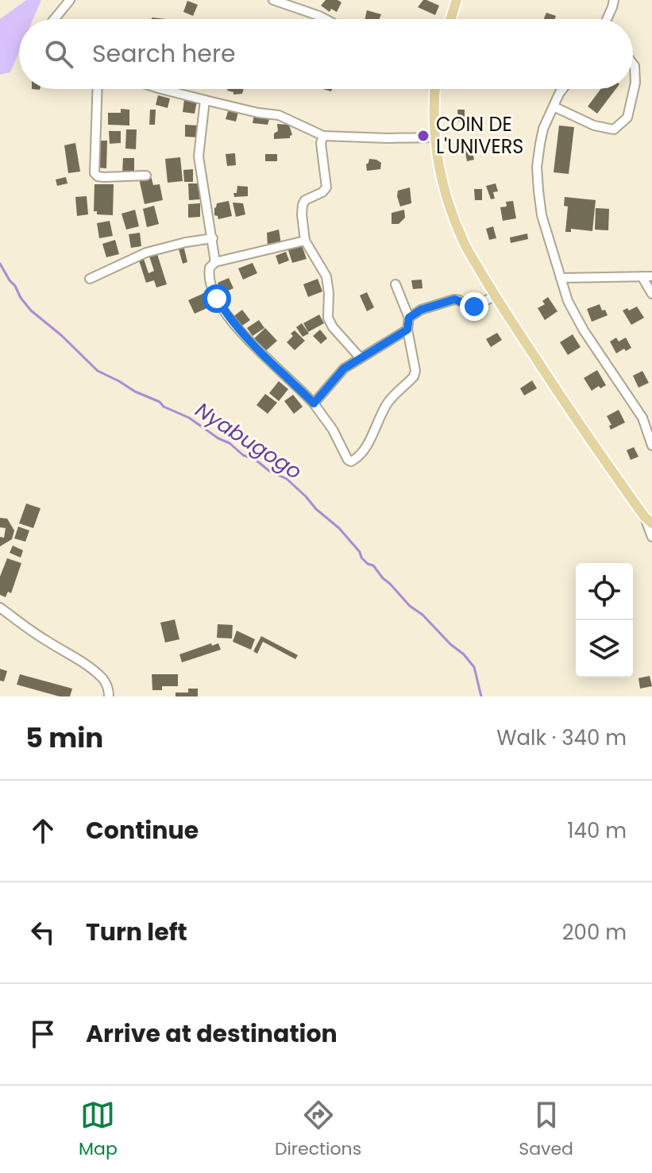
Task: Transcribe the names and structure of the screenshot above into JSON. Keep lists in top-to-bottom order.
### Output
{
  "water": ["Nyabugogo"],
  "places": ["COIN DE L'UNIVERS"],
  "page": {
    "search": "Search here",
    "heading": ["5 min", "Walk · 340 m"],
    "list": [
      ["Continue", "140 m"],
      ["Turn left", "200 m"],
      "Arrive at destination"
    ],
    "nav": ["Map", "Directions", "Saved"]
  }
}
